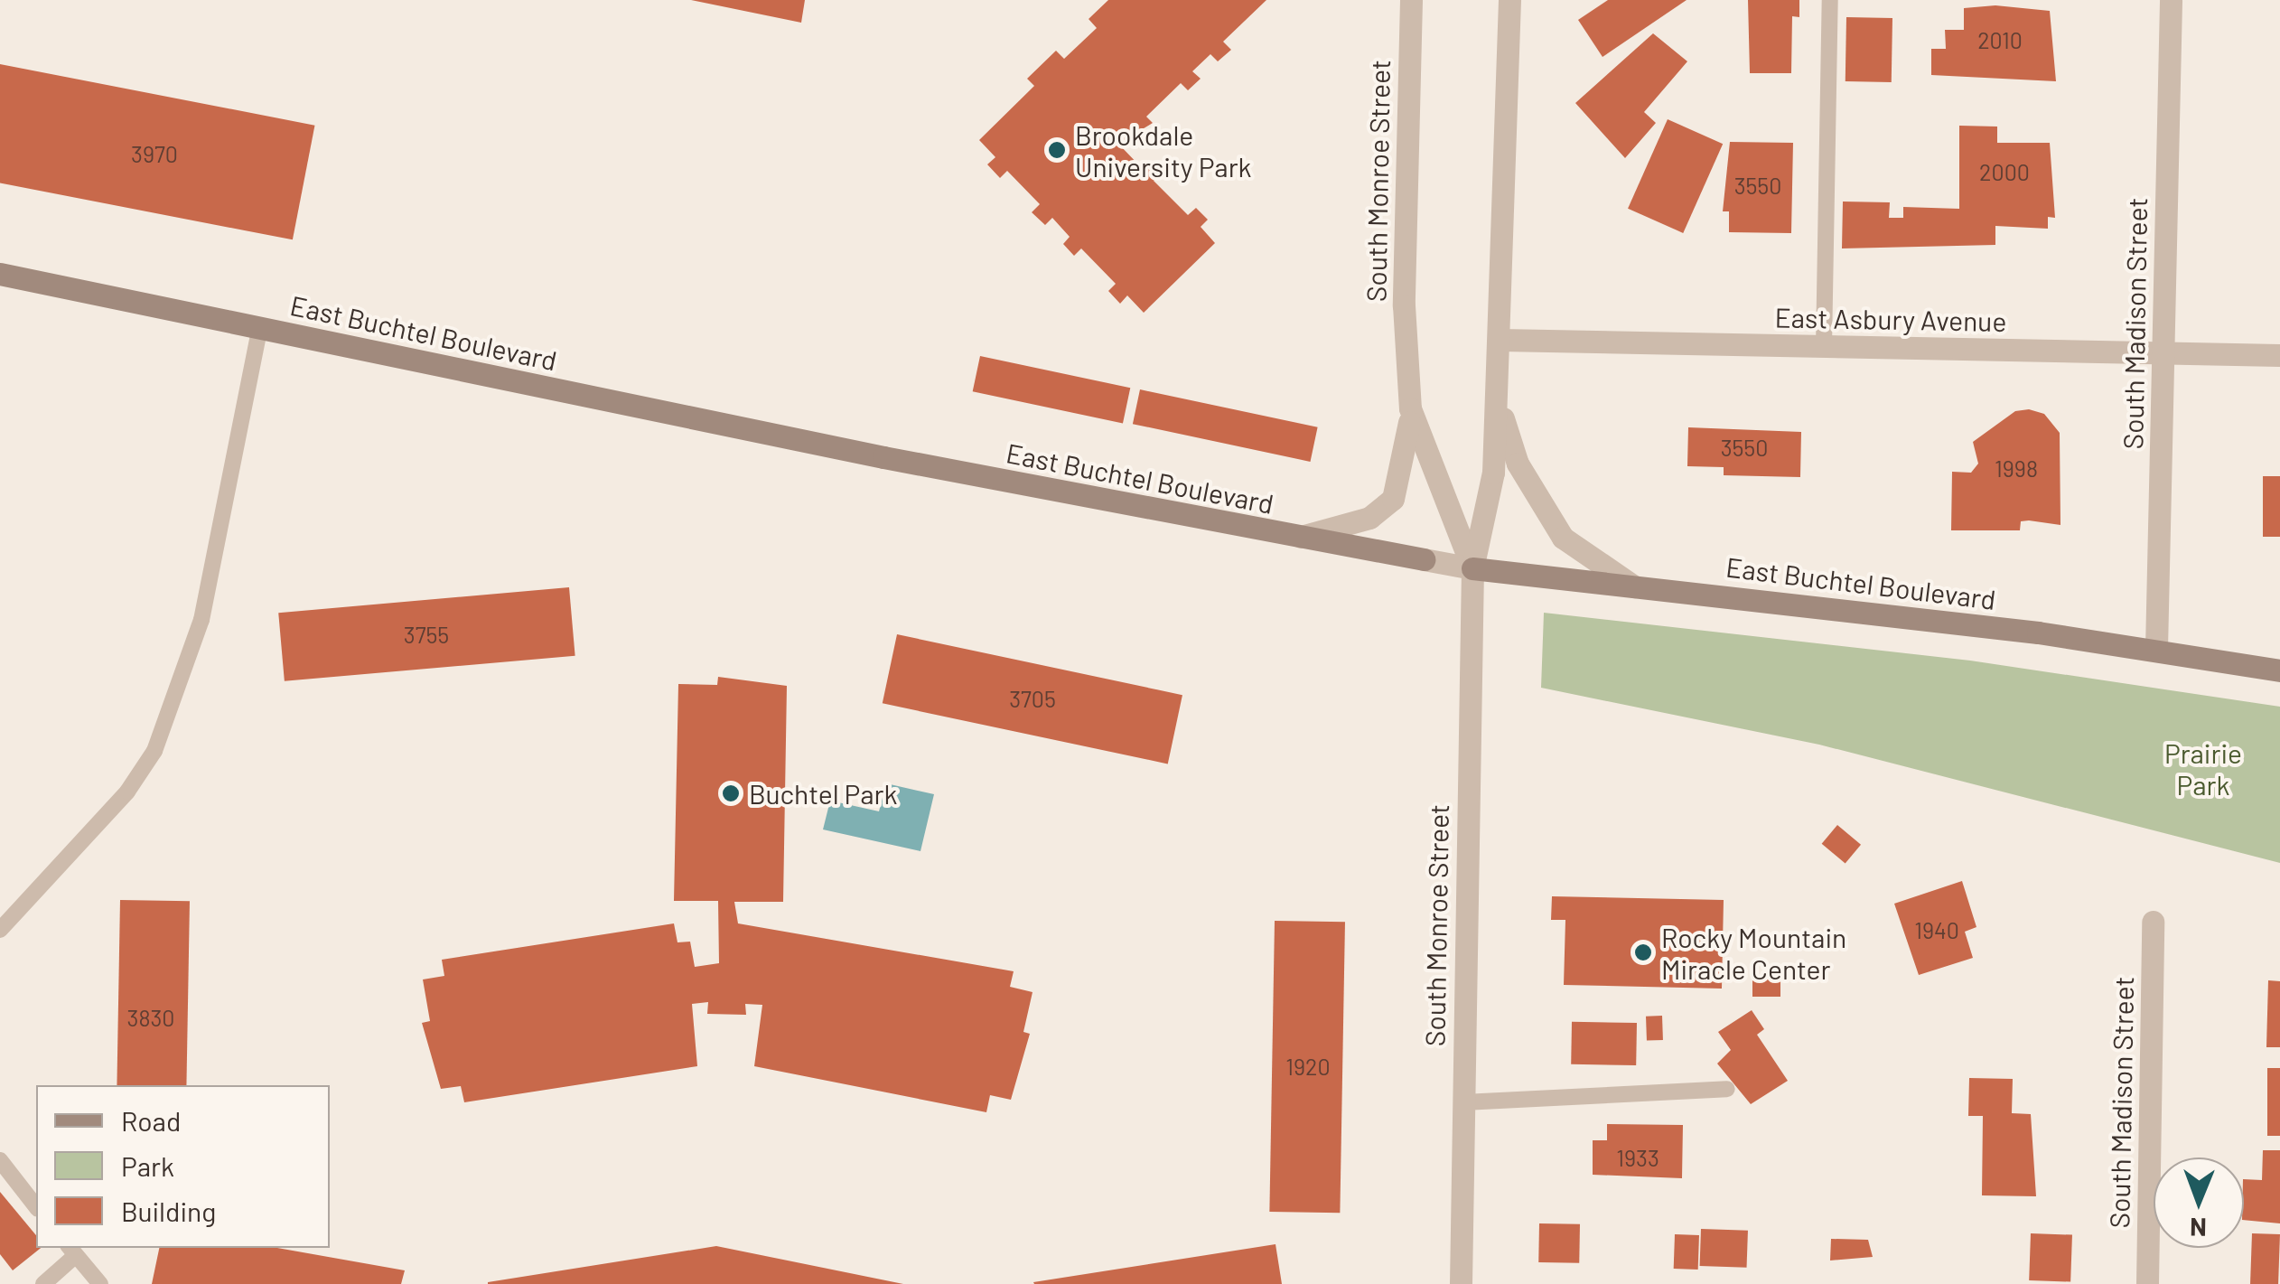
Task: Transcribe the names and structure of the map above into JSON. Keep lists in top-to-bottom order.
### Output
{
  "streets": {
    "main road": ["East Buchtel Boulevard"],
    "street": ["South Monroe Street", "East Asbury Avenue", "South Madison Street"]
  },
  "crossings": [
    ["South Monroe Street", "East Asbury Avenue"],
    ["South Monroe Street", "East Buchtel Boulevard"],
    ["East Asbury Avenue", "South Madison Street"],
    ["South Madison Street", "East Buchtel Boulevard"]
  ],
  "parks": ["Prairie Park"],
  "places": ["Brookdale University Park", "Buchtel Park", "Rocky Mountain Miracle Center"],
  "house_numbers": [
    "2010",
    "3970",
    "2000",
    "3550",
    "3550",
    "1998",
    "3755",
    "3705",
    "1940",
    "3830",
    "1920",
    "1933"
  ],
  "legend": ["Road", "Park", "Building"],
  "north": "bottom"
}
